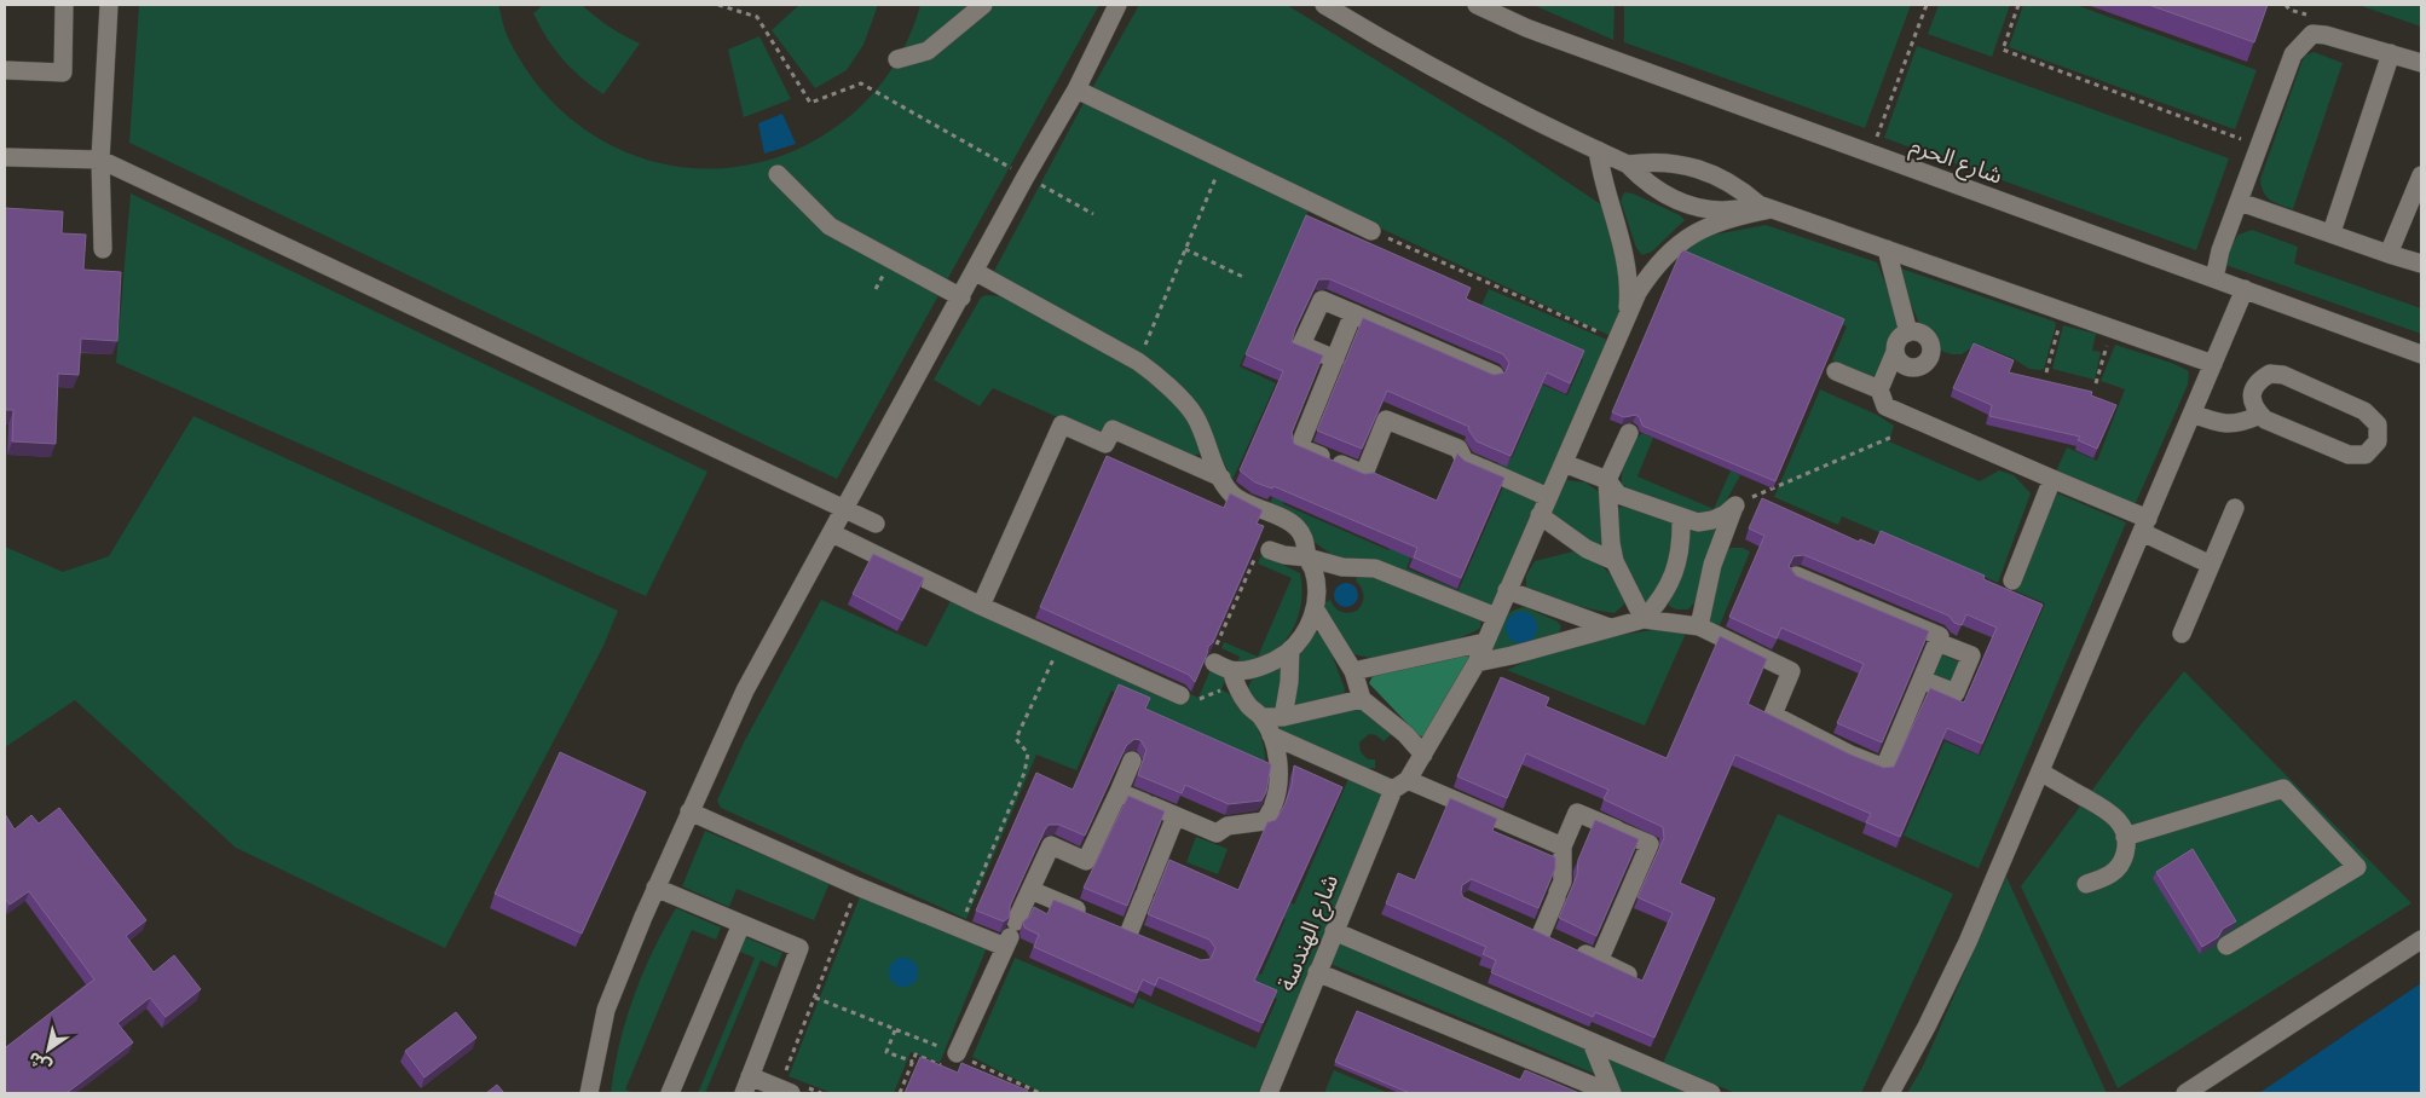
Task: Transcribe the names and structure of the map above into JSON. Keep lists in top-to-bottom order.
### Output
{
  "streets": {
    "street": ["شارع الحرم", "شارع الهندسة"]
  },
  "north": "bottom left"
}
